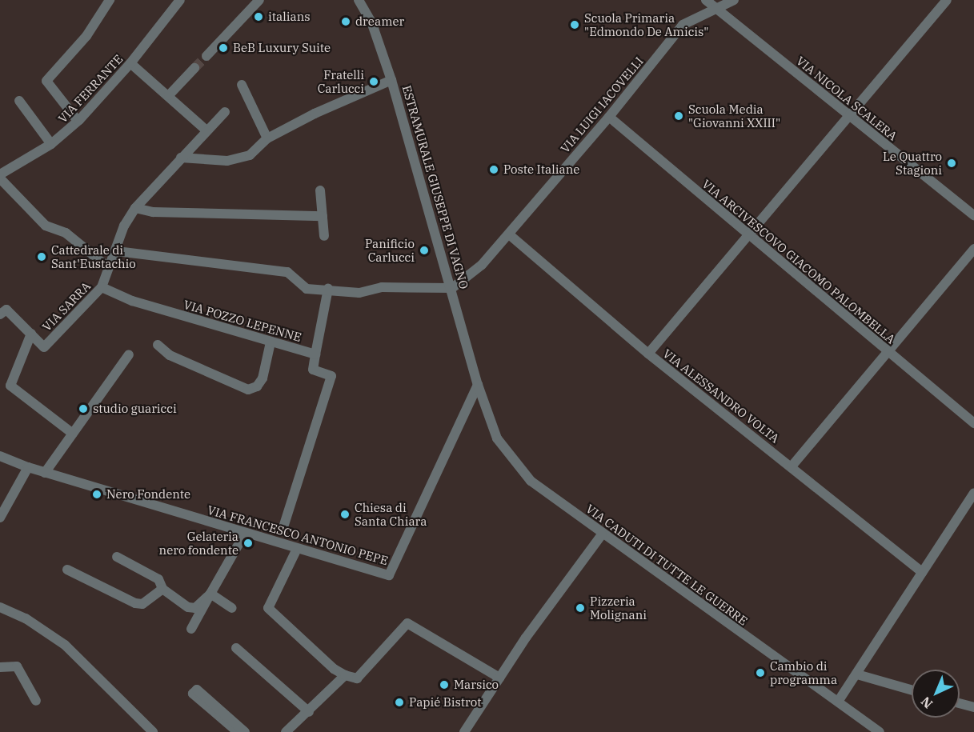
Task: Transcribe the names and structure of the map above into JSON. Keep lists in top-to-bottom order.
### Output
{
  "streets": {
    "street": [
      "VIA FERRANTE",
      "VIA NICOLA SCALERA",
      "VIA LUIGI IACOVELLI",
      "ESTRAMURALE GIUSEPPE DI VAGNO",
      "VIA ARCIVESCOVO GIACOMO PALOMBELLA",
      "VIA SARRA",
      "VIA POZZO LEPENNE",
      "VIA ALESSANDRO VOLTA",
      "VIA FRANCESCO ANTONIO PEPE",
      "VIA CADUTI DI TUTTE LE GUERRE"
    ]
  },
  "crossings": [
    ["VIA NICOLA SCALERA", "VIA LUIGI IACOVELLI"],
    ["VIA LUIGI IACOVELLI", "ESTRAMURALE GIUSEPPE DI VAGNO"],
    ["VIA LUIGI IACOVELLI", "VIA ARCIVESCOVO GIACOMO PALOMBELLA"],
    ["VIA LUIGI IACOVELLI", "VIA ALESSANDRO VOLTA"],
    ["ESTRAMURALE GIUSEPPE DI VAGNO", "VIA FRANCESCO ANTONIO PEPE"],
    ["ESTRAMURALE GIUSEPPE DI VAGNO", "VIA CADUTI DI TUTTE LE GUERRE"],
    ["VIA SARRA", "VIA POZZO LEPENNE"],
    ["VIA FRANCESCO ANTONIO PEPE", "VIA CADUTI DI TUTTE LE GUERRE"]
  ],
  "places": [
    "italians",
    "dreamer",
    "Scuola Primaria \"Edmondo De Amicis\"",
    "BeB Luxury Suite",
    "Fratelli Carlucci",
    "Scuola Media \"Giovanni XXIII\"",
    "Le Quattro Stagioni",
    "Poste Italiane",
    "Panificio Carlucci",
    "Cattedrale di Sant'Eustachio",
    "studio guaricci",
    "Nero Fondente",
    "Chiesa di Santa Chiara",
    "Gelateria nero fondente",
    "Pizzeria Molignani",
    "Cambio di programma",
    "Marsico",
    "Papié Bistrot"
  ],
  "north": "bottom left"
}
